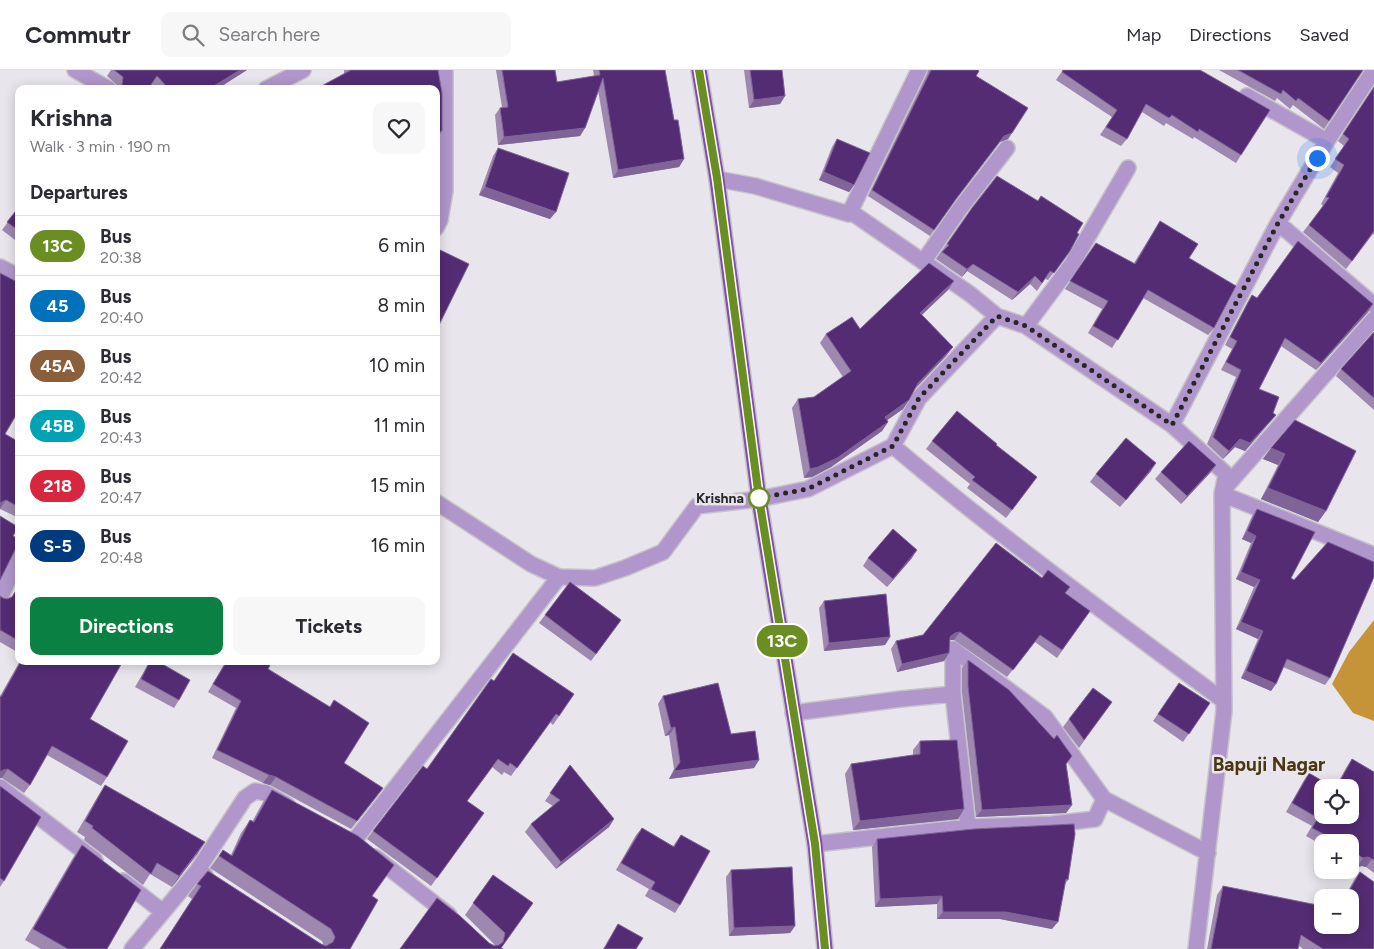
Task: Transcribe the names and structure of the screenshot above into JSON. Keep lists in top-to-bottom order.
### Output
{
  "districts": ["Bapuji Nagar"],
  "places": ["Krishna"],
  "lines": ["bus line 13C"],
  "page": {
    "header": "Commutr",
    "search": "Search here",
    "nav": ["Map", "Directions", "Saved"],
    "on_map": "13C",
    "heading": [
      ["Krishna", "Walk · 3 min · 190 m"],
      "Departures"
    ],
    "list": [
      {
        "mark": "13C",
        "name": "Bus",
        "note": "20:38",
        "value": "6 min"
      },
      {
        "mark": "45",
        "name": "Bus",
        "note": "20:40",
        "value": "8 min"
      },
      {
        "mark": "45A",
        "name": "Bus",
        "note": "20:42",
        "value": "10 min"
      },
      {
        "mark": "45B",
        "name": "Bus",
        "note": "20:43",
        "value": "11 min"
      },
      {
        "mark": "218",
        "name": "Bus",
        "note": "20:47",
        "value": "15 min"
      },
      {
        "mark": "S-5",
        "name": "Bus",
        "note": "20:48",
        "value": "16 min"
      }
    ],
    "buttons": ["Directions", "Tickets"],
    "map_buttons": ["+", "−"]
  }
}
